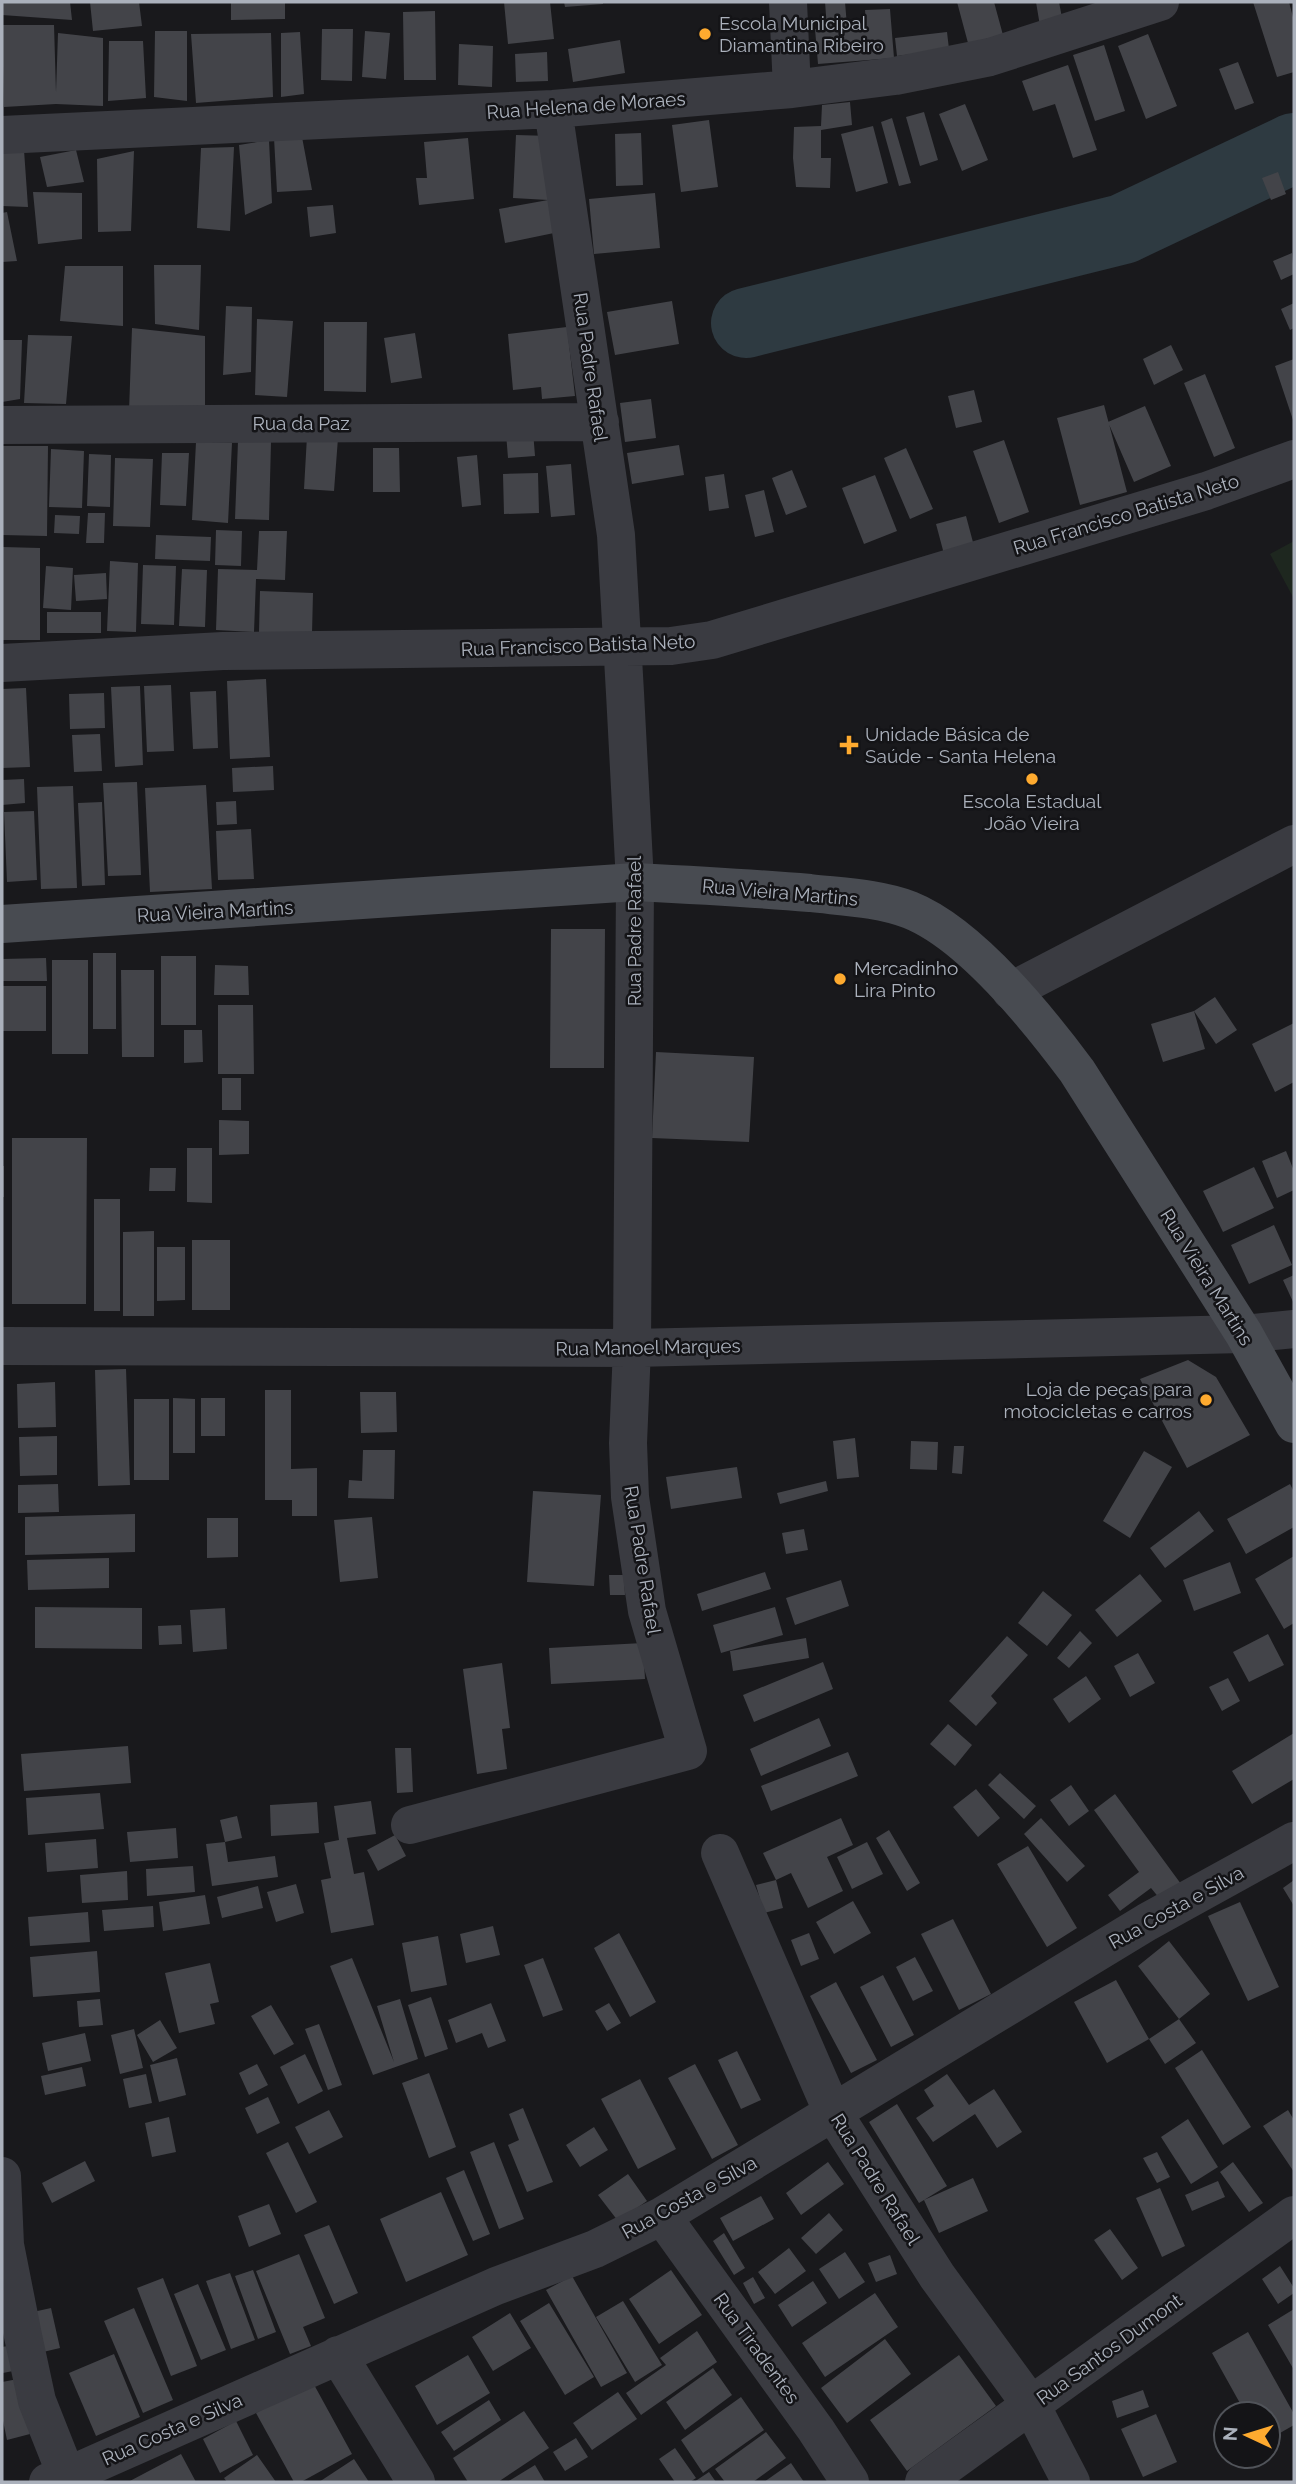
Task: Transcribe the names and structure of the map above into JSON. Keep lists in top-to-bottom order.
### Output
{
  "streets": {
    "main road": ["Rua Vieira Martins"],
    "street": [
      "Rua Helena de Moraes",
      "Rua Padre Rafael",
      "Rua da Paz",
      "Rua Francisco Batista Neto",
      "Rua Manoel Marques",
      "Rua Costa e Silva",
      "Rua Tiradentes",
      "Rua Santos Dumont"
    ]
  },
  "crossings": [
    ["Rua Helena de Moraes", "Rua Padre Rafael"],
    ["Rua Padre Rafael", "Rua da Paz"],
    ["Rua Padre Rafael", "Rua Francisco Batista Neto"],
    ["Rua Padre Rafael", "Rua Vieira Martins"],
    ["Rua Padre Rafael", "Rua Manoel Marques"],
    ["Rua Padre Rafael", "Rua Costa e Silva"],
    ["Rua Padre Rafael", "Rua Santos Dumont"],
    ["Rua Vieira Martins", "Rua Manoel Marques"],
    ["Rua Costa e Silva", "Rua Tiradentes"]
  ],
  "places": {
    "other": [
      "Escola Municipal Diamantina Ribeiro",
      "Escola Estadual João Vieira",
      "Mercadinho Lira Pinto",
      "Loja de peças para motocicletas e carros"
    ],
    "health": ["Unidade Básica de Saúde - Santa Helena"]
  },
  "north": "left"
}
